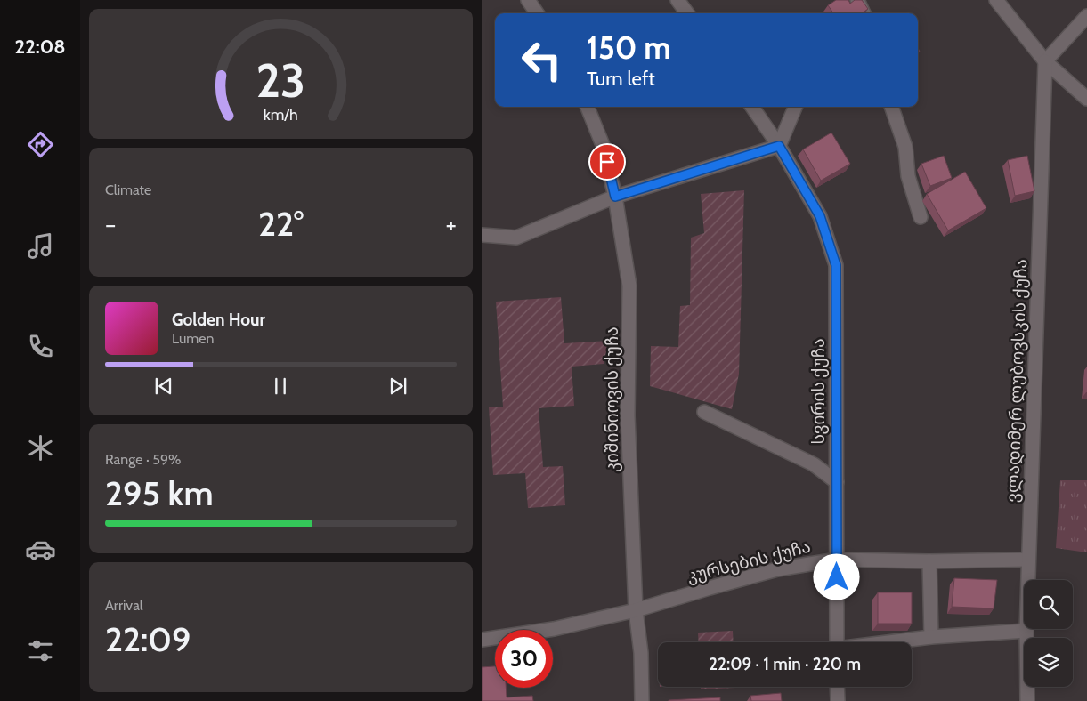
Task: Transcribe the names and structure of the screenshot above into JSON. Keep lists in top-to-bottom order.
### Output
{
  "streets": {
    "street": [
      "ვლადიმერ ლუბოვსკის ქუჩა",
      "სვირის ქუჩა",
      "კიშინიოვის ქუჩა",
      "კურსების ქუჩა"
    ]
  },
  "crossings": [
    ["ვლადიმერ ლუბოვსკის ქუჩა", "კურსების ქუჩა"],
    ["სვირის ქუჩა", "კურსების ქუჩა"],
    ["კიშინიოვის ქუჩა", "კურსების ქუჩა"]
  ],
  "page": {
    "tabs": "22:08",
    "turn": ["150 m", "Turn left"],
    "tile": [
      "Climate",
      ["Range · 59%", "295 km"],
      ["Arrival", "22:09"]
    ],
    "heat": ["−", "22°", "+"],
    "song": ["Golden Hour", "Lumen"],
    "limit": "30",
    "trip": "22:09 · 1 min · 220 m",
    "gauge": ["23", "km/h"]
  }
}
